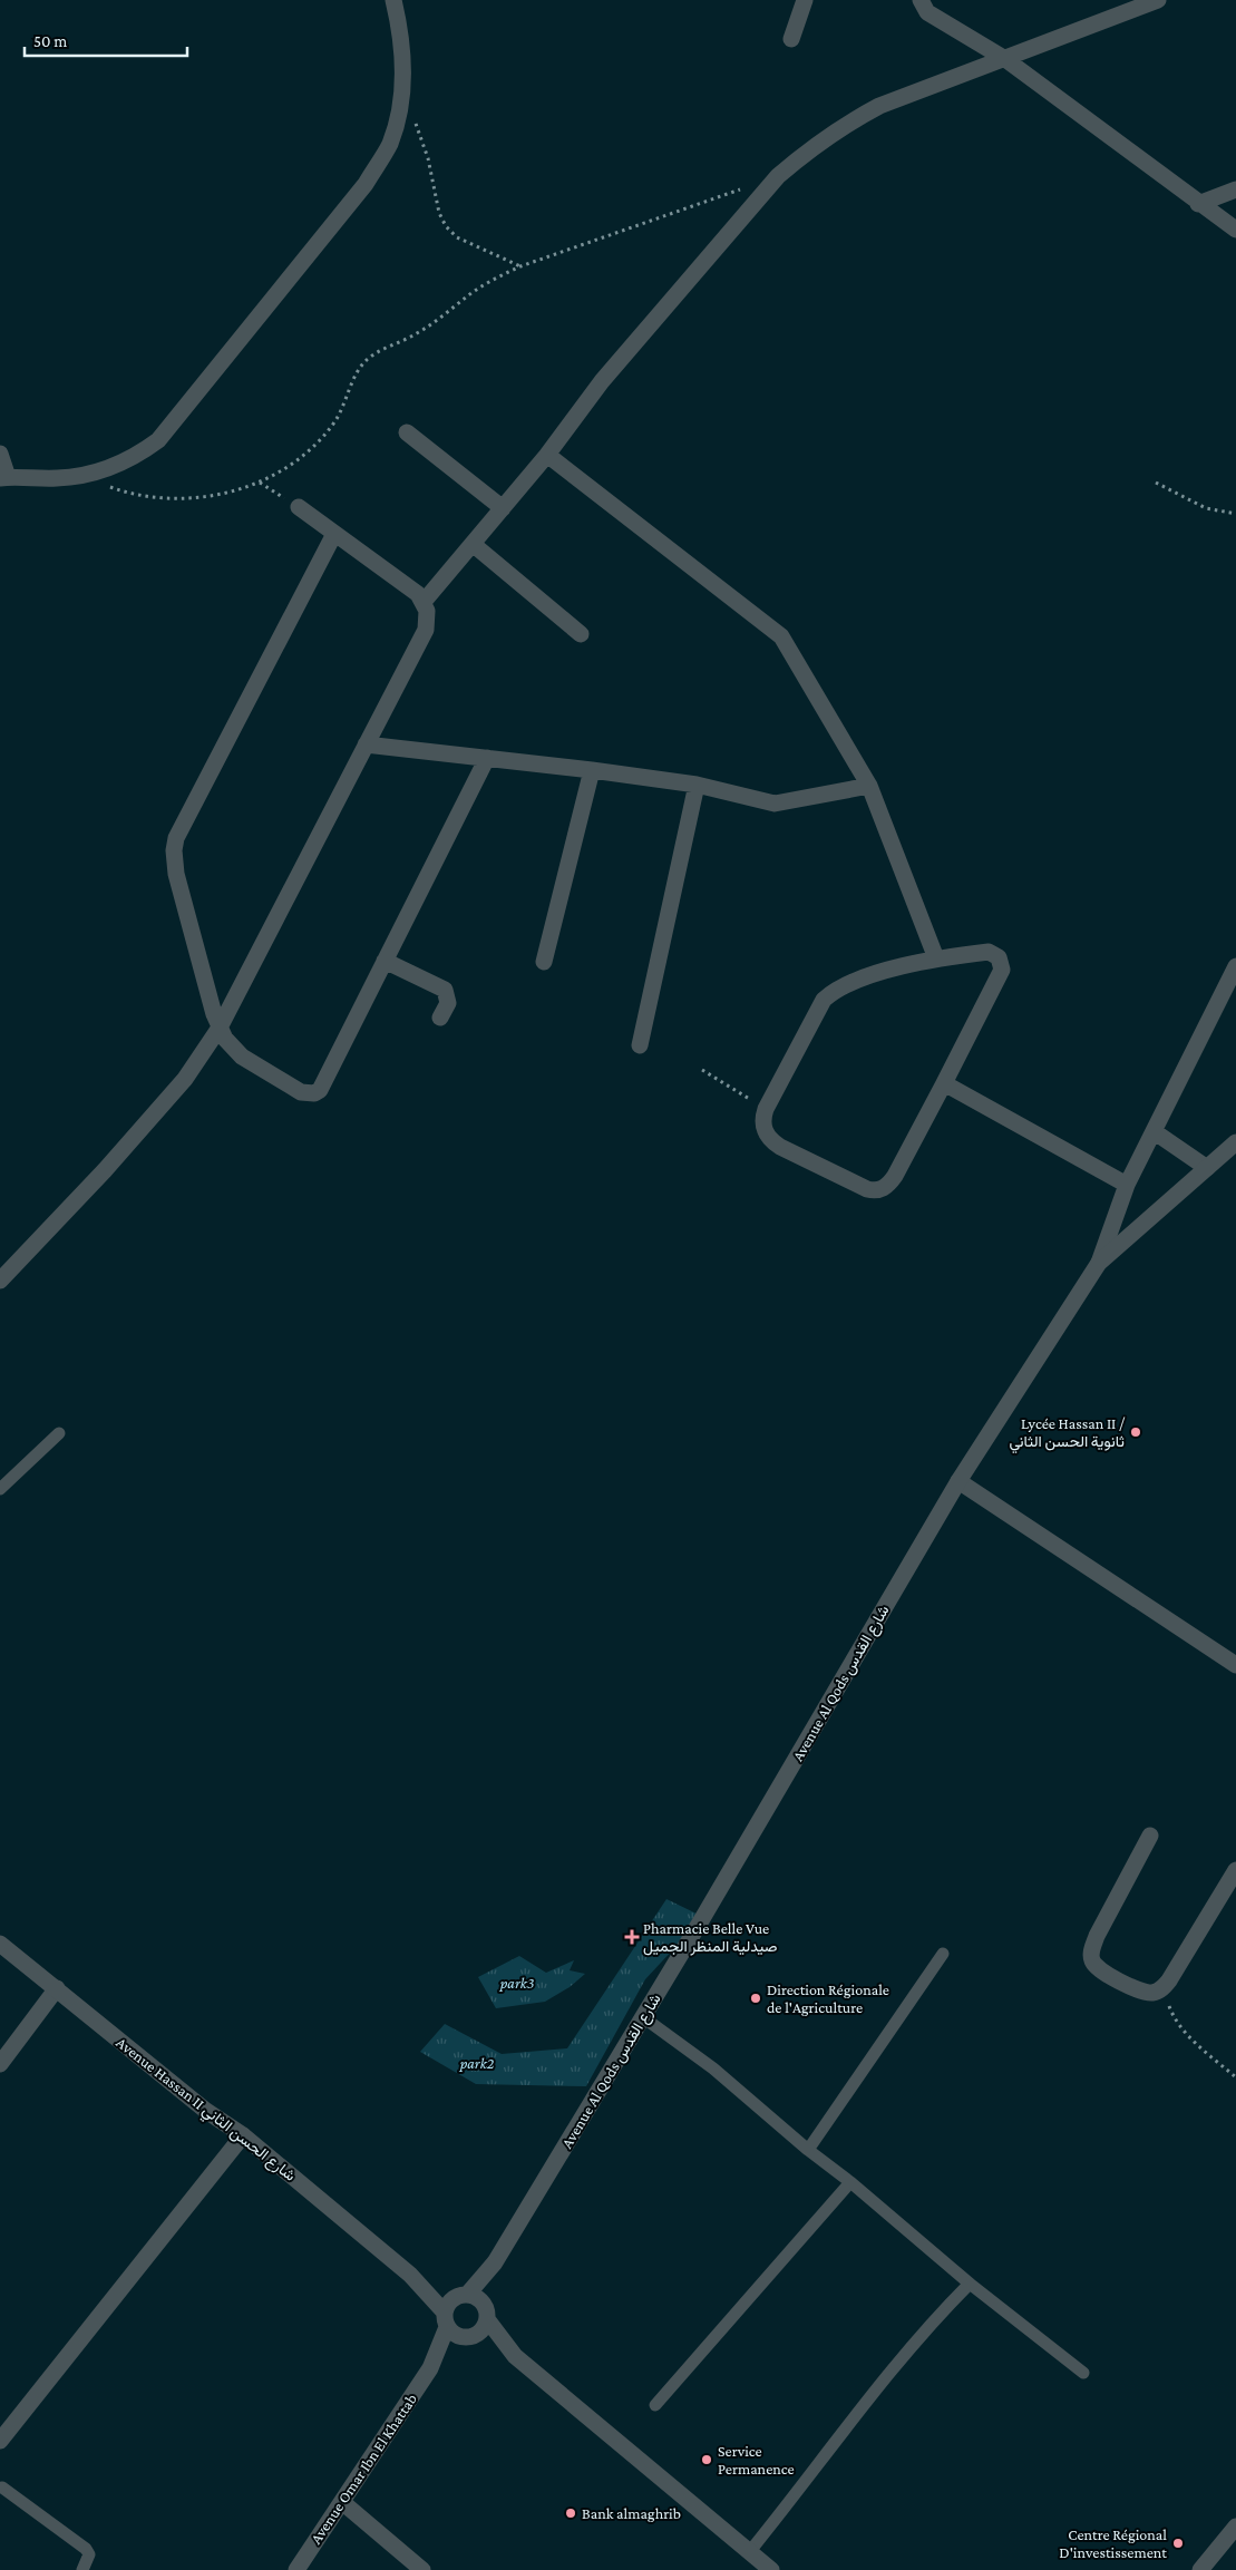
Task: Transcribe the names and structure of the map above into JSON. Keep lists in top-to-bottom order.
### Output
{
  "streets": {
    "street": ["Avenue Al Qods شارع القدس", "Avenue Hassan II شارع الحسن الثاني", "Avenue Omar Ibn El Khattab"]
  },
  "crossings": [
    ["Avenue Al Qods شارع القدس", "Avenue Hassan II شارع الحسن الثاني"],
    ["Avenue Al Qods شارع القدس", "Avenue Omar Ibn El Khattab"],
    ["Avenue Hassan II شارع الحسن الثاني", "Avenue Omar Ibn El Khattab"]
  ],
  "parks": ["park3", "park2"],
  "places": {
    "other": [
      "Lycée Hassan II / ثانوية الحسن الثاني",
      "Direction Régionale de l'Agriculture",
      "Service Permanence",
      "Bank almaghrib",
      "Centre Régional D'investissement"
    ],
    "health": ["Pharmacie Belle Vue صيدلية المنظر الجميل"]
  },
  "scale_bar": "50 m"
}
